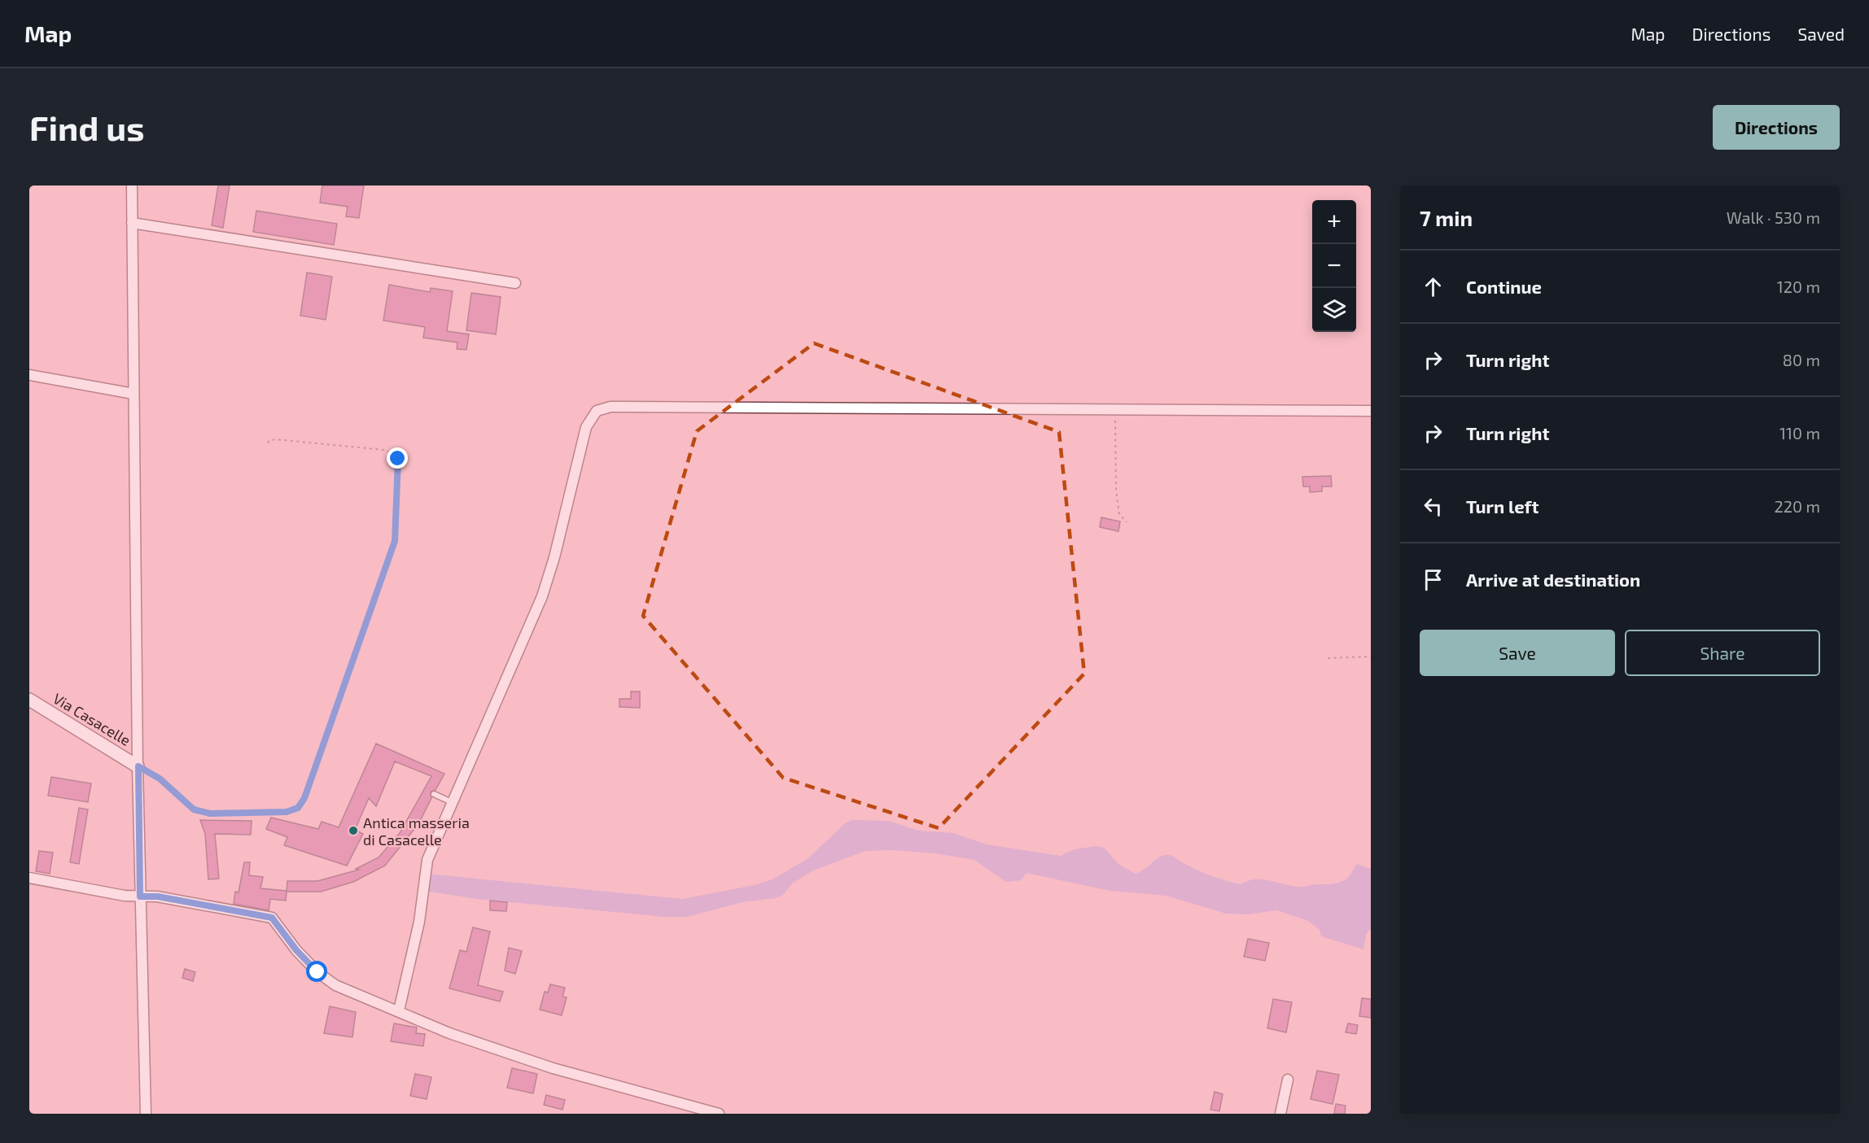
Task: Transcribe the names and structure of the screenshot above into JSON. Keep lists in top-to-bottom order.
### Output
{
  "streets": {
    "street": ["Via Casacelle"]
  },
  "places": ["Antica masseria di Casacelle"],
  "page": {
    "header": "Map",
    "nav": ["Map", "Directions", "Saved"],
    "buttons": [
      "Directions",
      ["Save", "Share"]
    ],
    "title": "Find us",
    "heading": ["7 min", "Walk · 530 m"],
    "map_buttons": ["+", "−"],
    "list": [
      ["Continue", "120 m"],
      ["Turn right", "80 m"],
      ["Turn right", "110 m"],
      ["Turn left", "220 m"],
      "Arrive at destination"
    ]
  }
}
